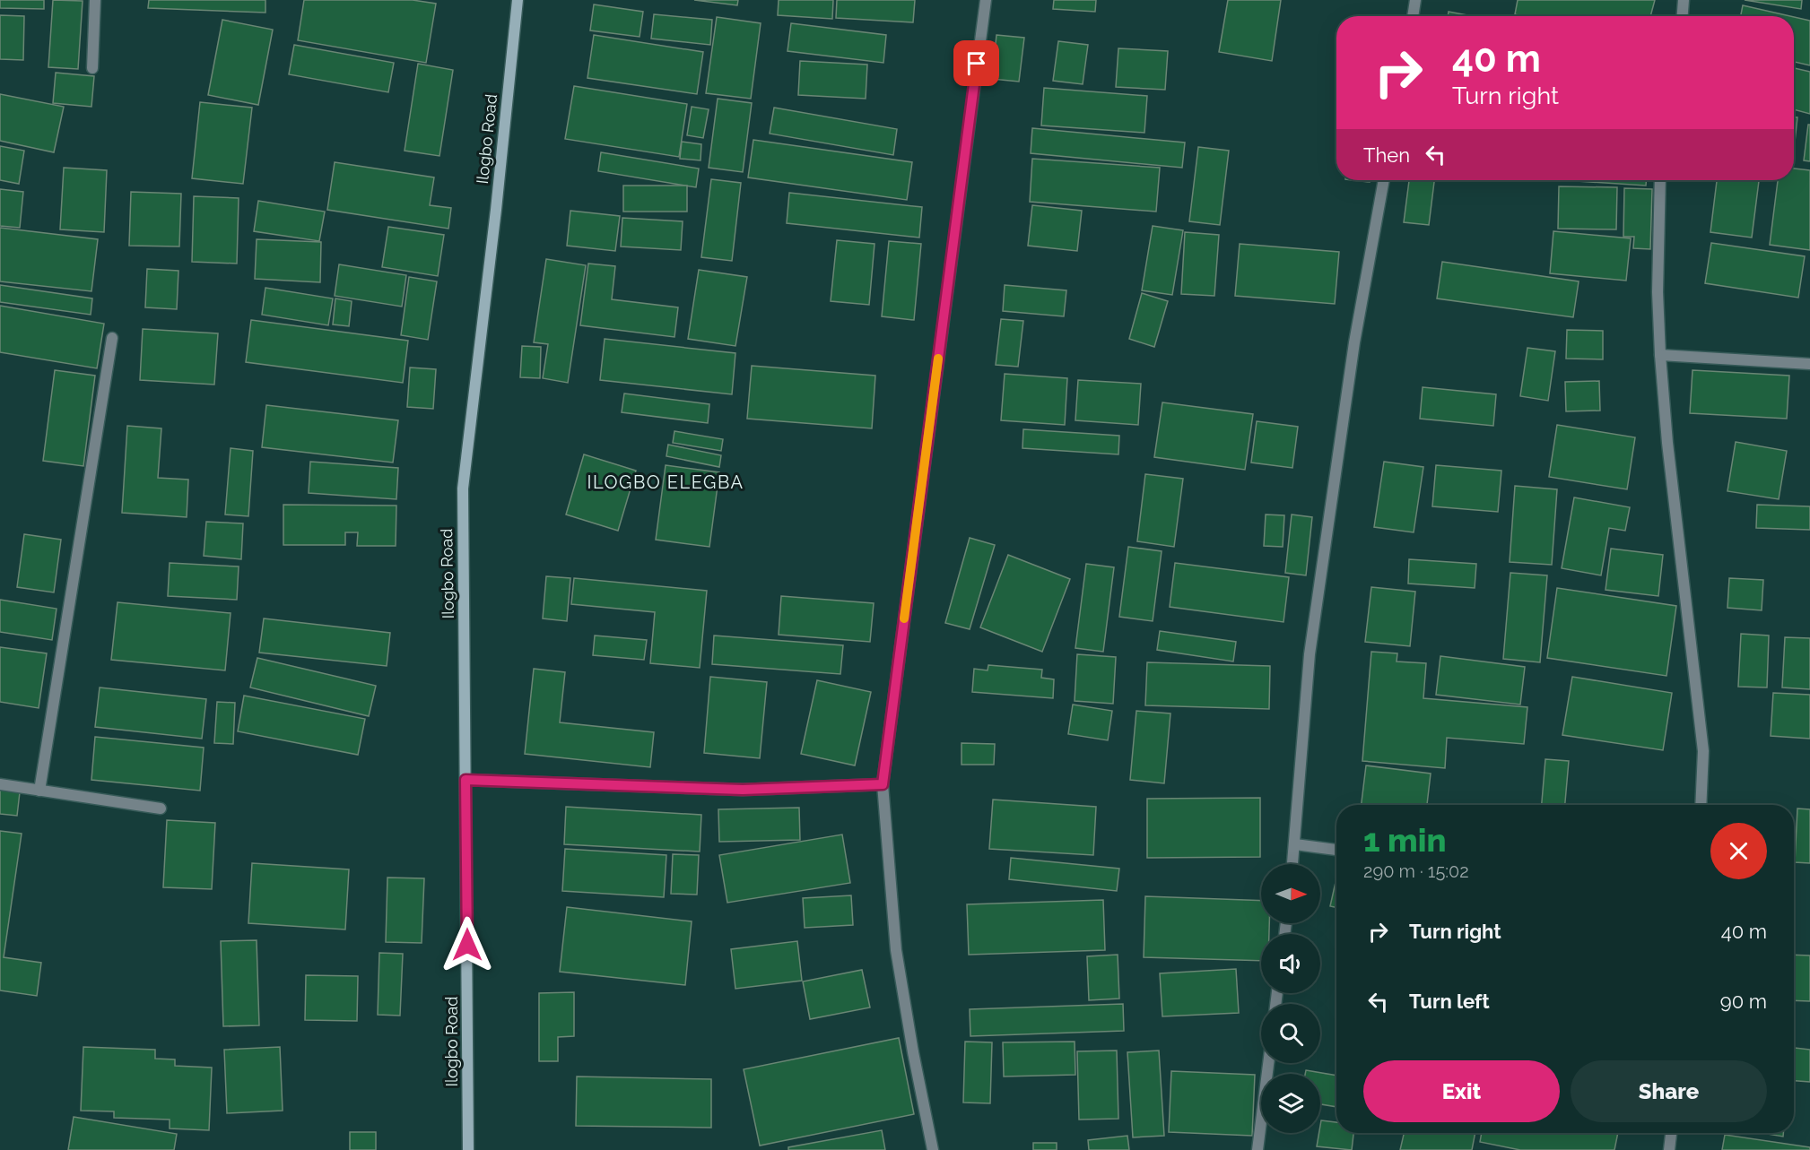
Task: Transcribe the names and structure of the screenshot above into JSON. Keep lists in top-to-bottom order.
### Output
{
  "streets": {
    "main road": ["Ilogbo Road"]
  },
  "districts": ["ILOGBO ELEGBA"],
  "north": "right",
  "page": {
    "turn": ["40 m", "Turn right"],
    "then": "Then",
    "heading": ["1 min", "290 m · 15:02"],
    "list": [
      {
        "name": "Turn right",
        "value": "40 m"
      },
      {
        "name": "Turn left",
        "value": "90 m"
      }
    ],
    "buttons": ["Exit", "Share"]
  }
}
